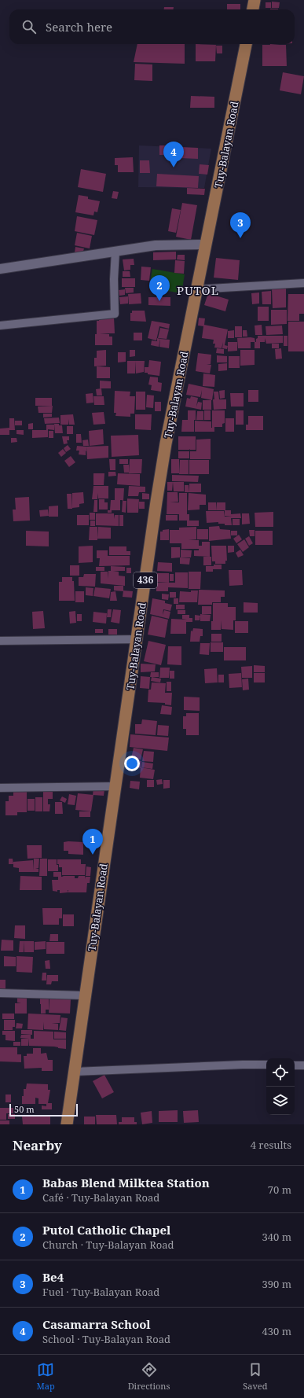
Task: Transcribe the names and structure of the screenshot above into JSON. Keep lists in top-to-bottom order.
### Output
{
  "streets": {
    "main road": ["Tuy-Balayan Road", "436"]
  },
  "districts": ["PUTOL"],
  "scale_bar": "50 m",
  "page": {
    "search": "Search here",
    "pins": [
      "4",
      "3",
      "2",
      "1"
    ],
    "scale": "50 m",
    "heading": ["Nearby", "4 results"],
    "list": [
      {
        "mark": "1",
        "name": "Babas Blend Milktea Station",
        "note": "Café · Tuy-Balayan Road",
        "value": "70 m"
      },
      {
        "mark": "2",
        "name": "Putol Catholic Chapel",
        "note": "Church · Tuy-Balayan Road",
        "value": "340 m"
      },
      {
        "mark": "3",
        "name": "Be4",
        "note": "Fuel · Tuy-Balayan Road",
        "value": "390 m"
      },
      {
        "mark": "4",
        "name": "Casamarra School",
        "note": "School · Tuy-Balayan Road",
        "value": "430 m"
      }
    ],
    "nav": ["Map", "Directions", "Saved"]
  }
}
